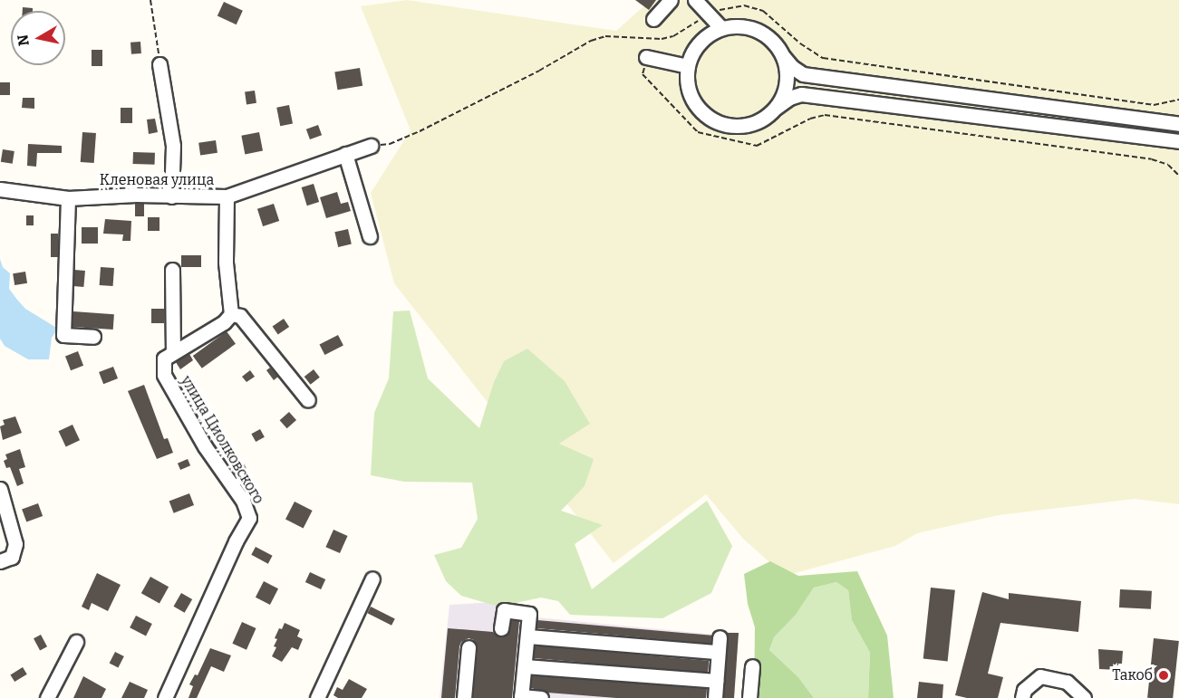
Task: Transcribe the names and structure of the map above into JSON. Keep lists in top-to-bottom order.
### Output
{
  "streets": {
    "street": ["Кленовая улица", "улица Циолковского"]
  },
  "places": ["Такоб"],
  "north": "left"
}
